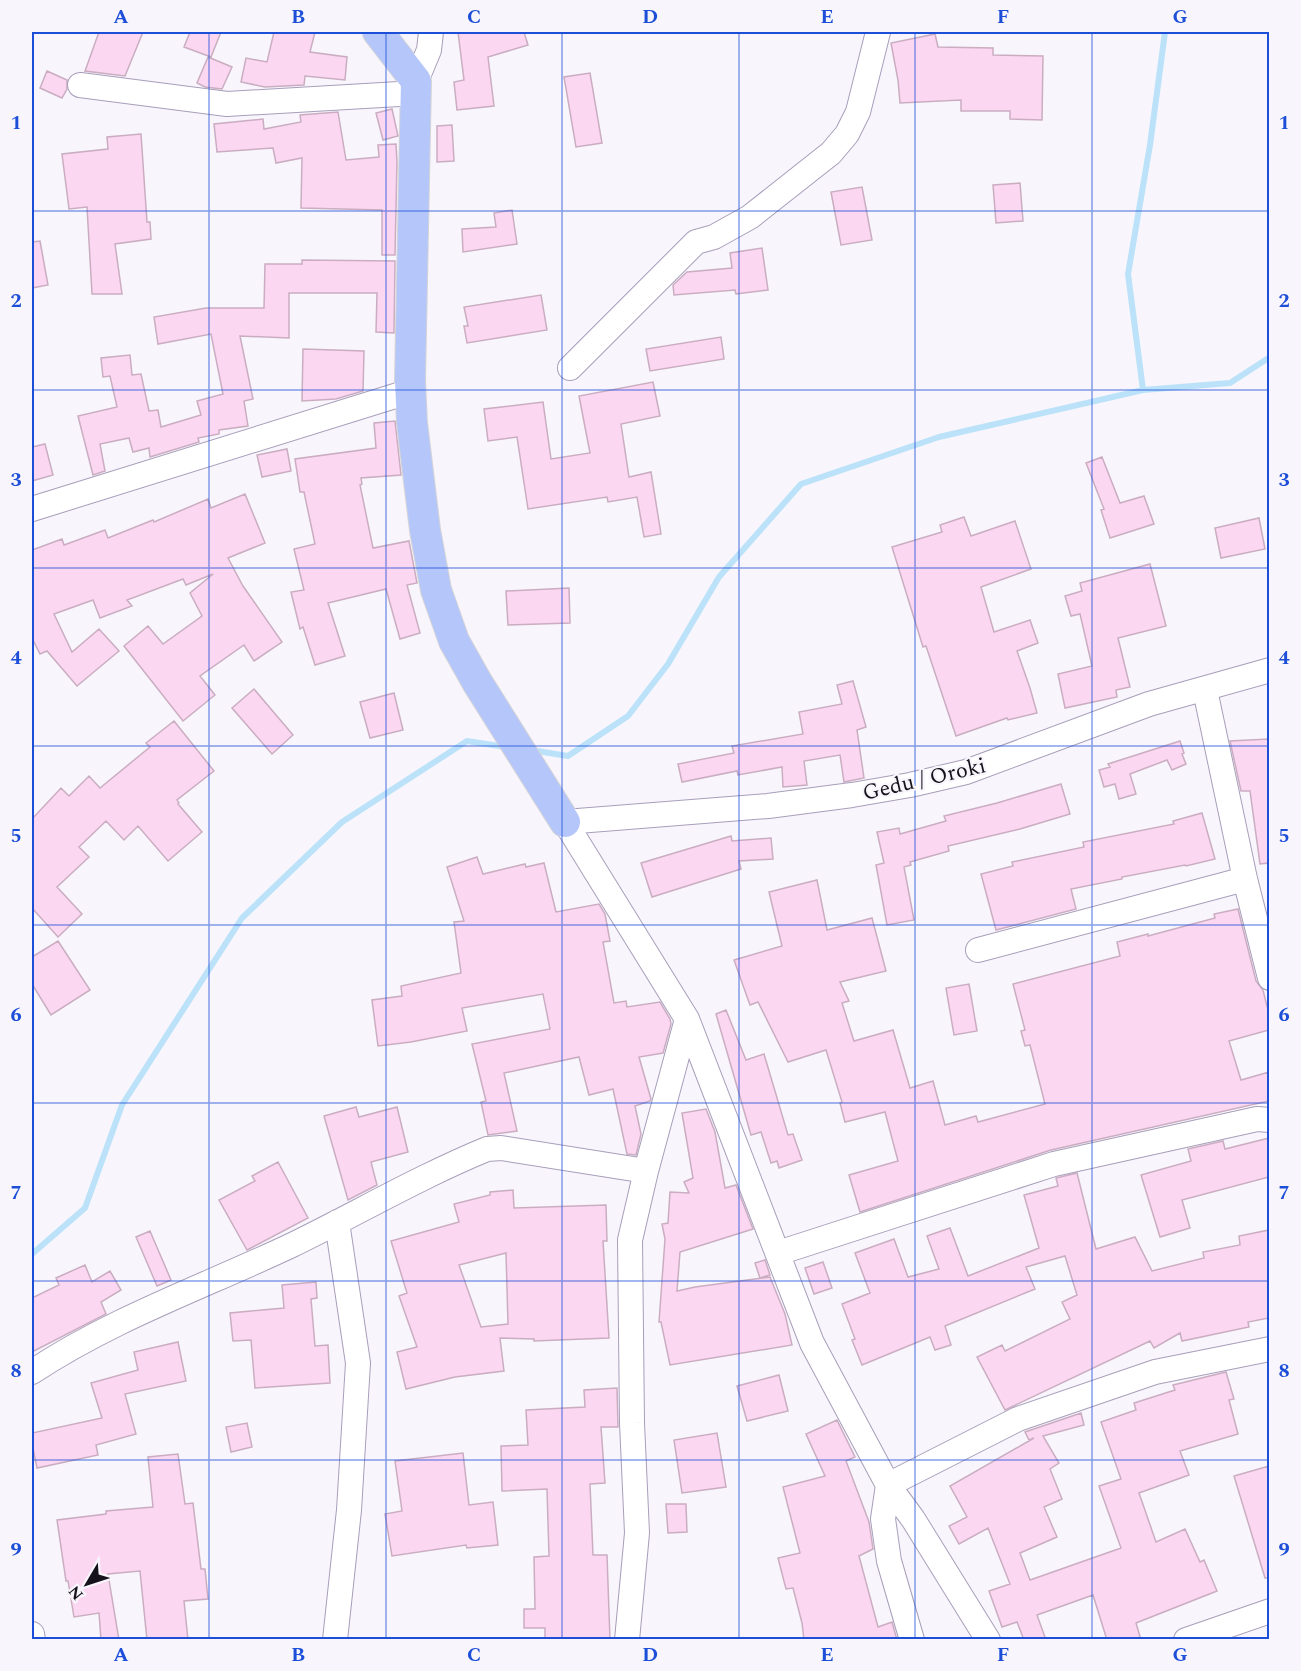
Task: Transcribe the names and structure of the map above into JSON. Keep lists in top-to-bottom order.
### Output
{
  "streets": {
    "street": ["Gedu / Oroki"]
  },
  "north": "bottom left",
  "grid": {
    "columns": [
      "A",
      "B",
      "C",
      "D",
      "E",
      "F",
      "G"
    ],
    "rows": [
      "1",
      "2",
      "3",
      "4",
      "5",
      "6",
      "7",
      "8",
      "9"
    ]
  }
}
